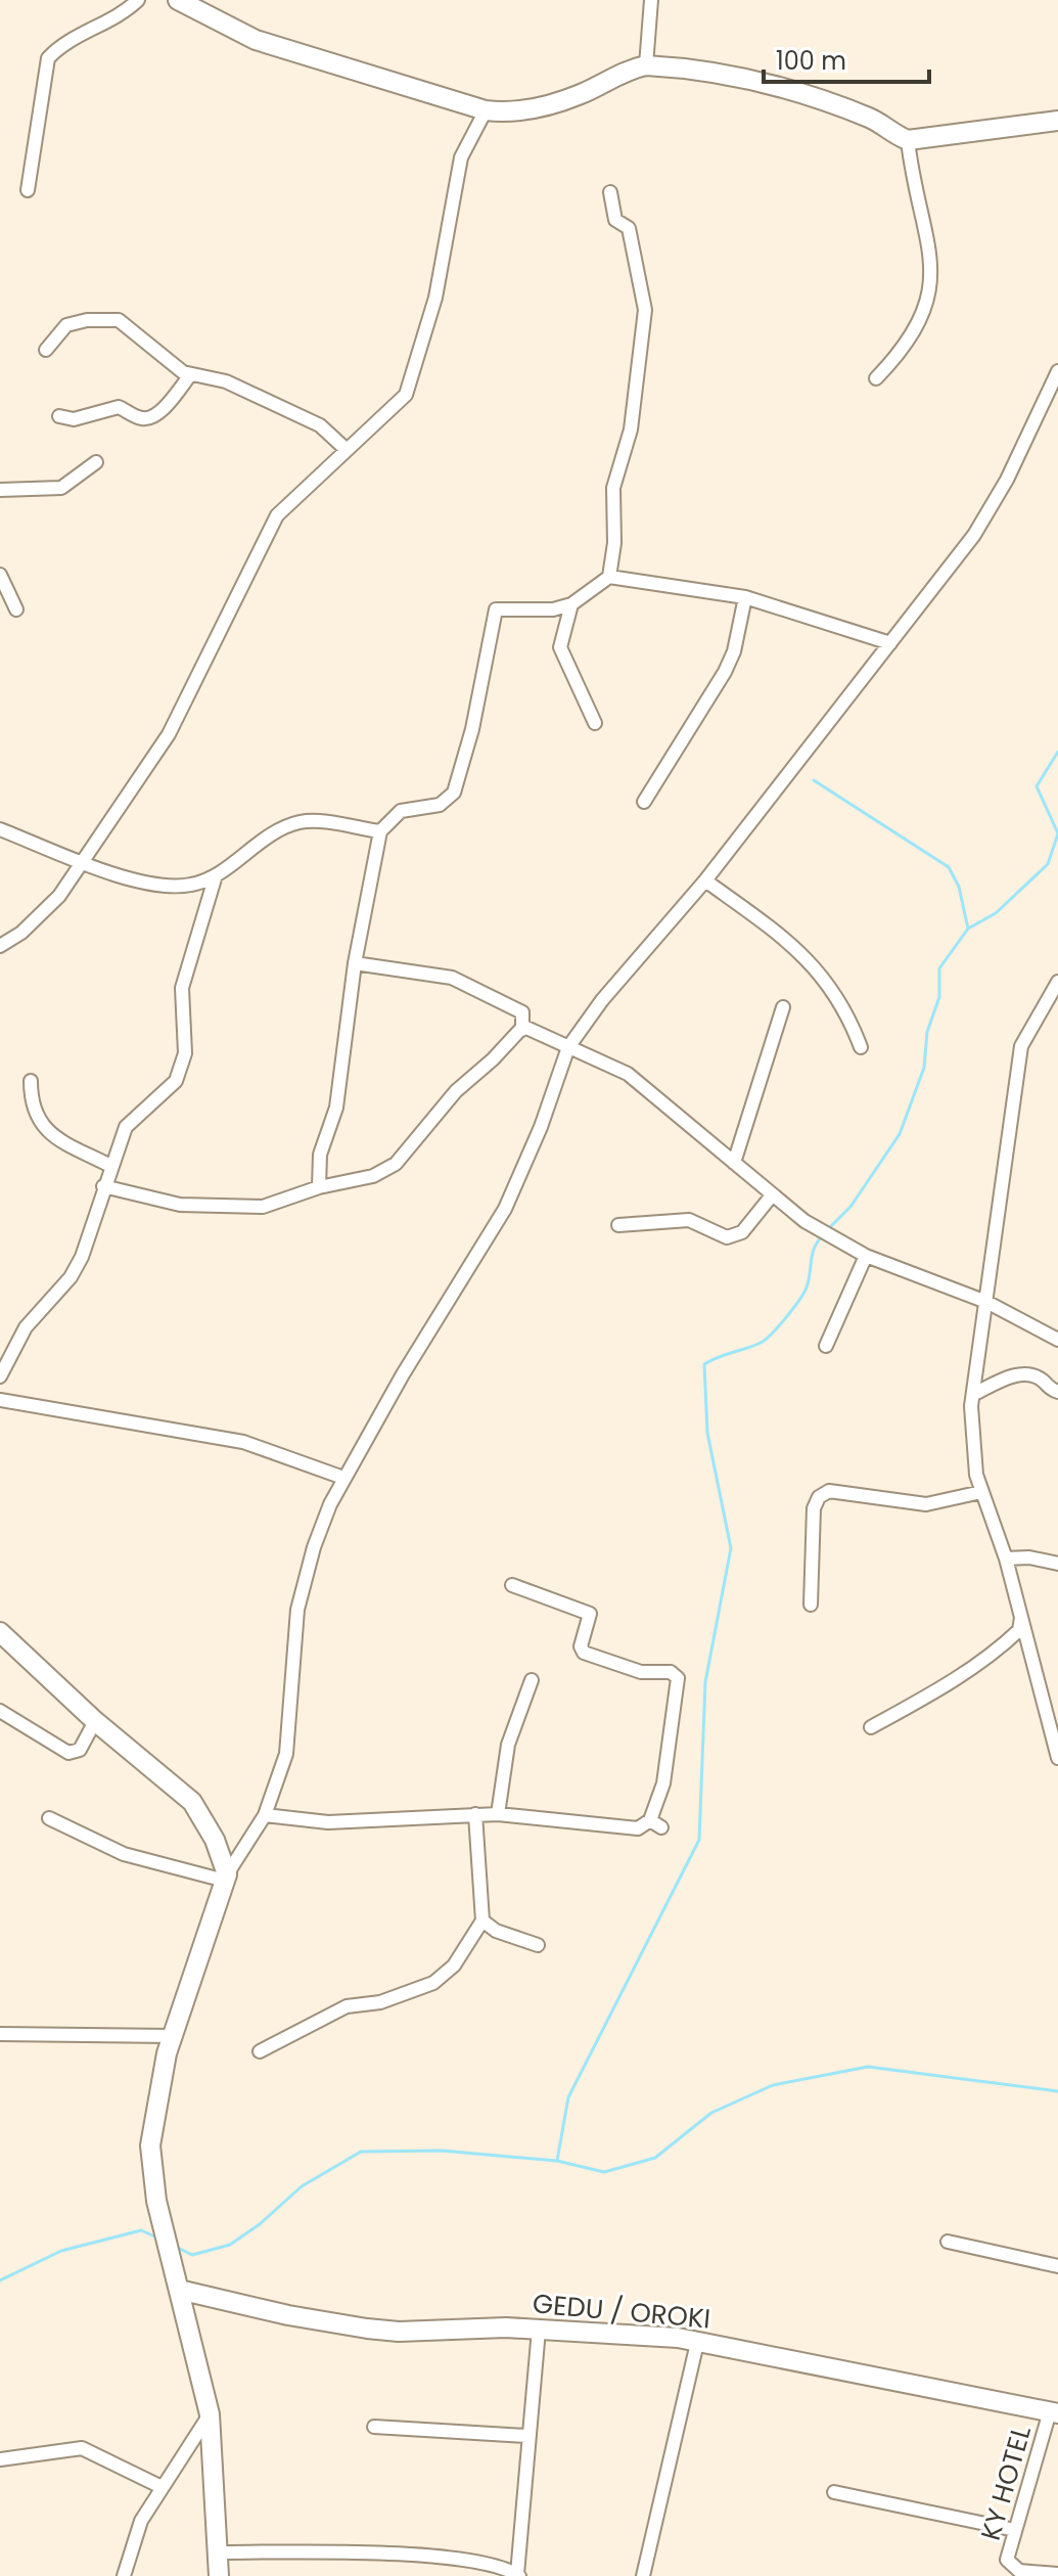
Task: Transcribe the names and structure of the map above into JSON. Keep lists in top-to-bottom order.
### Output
{
  "streets": {
    "main road": ["GEDU / OROKI"],
    "street": ["KY HOTEL"]
  },
  "crossings": [
    ["GEDU / OROKI", "KY HOTEL"]
  ],
  "scale_bar": "100 m"
}
